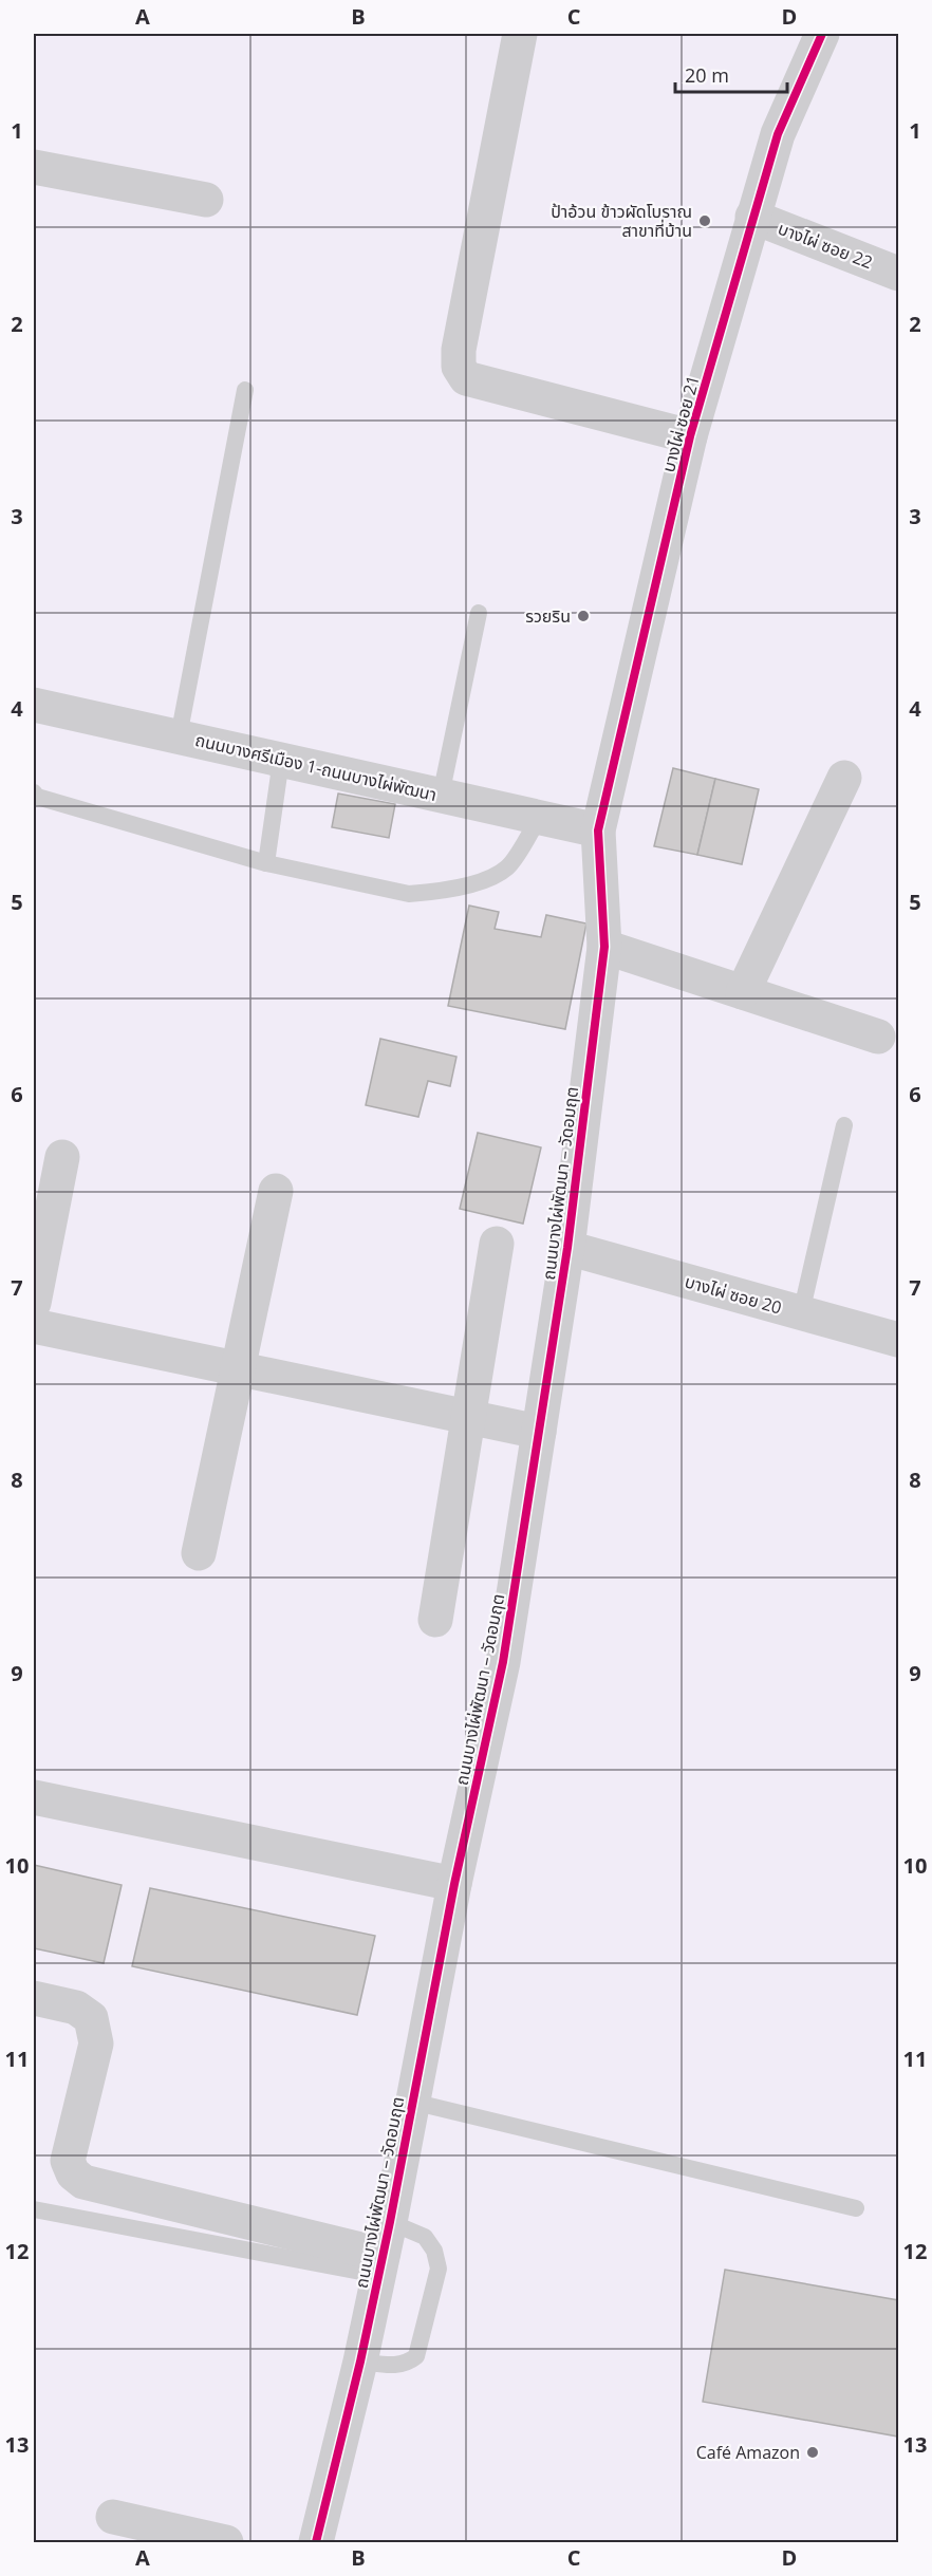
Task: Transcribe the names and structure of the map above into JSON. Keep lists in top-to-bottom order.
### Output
{
  "streets": {
    "street": [
      "บางไผ่ ซอย 22",
      "บางไผ่ ซอย 21",
      "ถนนบางศรีเมือง 1-ถนนบางไผ่พัฒนา",
      "ถนนบางไผ่พัฒนา – วัดอมฤต",
      "บางไผ่ ซอย 20"
    ]
  },
  "crossings": [
    ["บางไผ่ ซอย 22", "บางไผ่ ซอย 21"],
    ["บางไผ่ ซอย 21", "ถนนบางศรีเมือง 1-ถนนบางไผ่พัฒนา"],
    ["บางไผ่ ซอย 21", "ถนนบางไผ่พัฒนา – วัดอมฤต"],
    ["ถนนบางศรีเมือง 1-ถนนบางไผ่พัฒนา", "ถนนบางไผ่พัฒนา – วัดอมฤต"],
    ["ถนนบางไผ่พัฒนา – วัดอมฤต", "บางไผ่ ซอย 20"]
  ],
  "places": ["ป้าอ้วน ข้าวผัดโบราณ สาขาที่บ้าน", "รวยริน", "Café Amazon"],
  "scale_bar": "20 m",
  "grid": {
    "columns": [
      "A",
      "B",
      "C",
      "D"
    ],
    "rows": [
      "1",
      "2",
      "3",
      "4",
      "5",
      "6",
      "7",
      "8",
      "9",
      "10",
      "11",
      "12",
      "13"
    ]
  }
}
